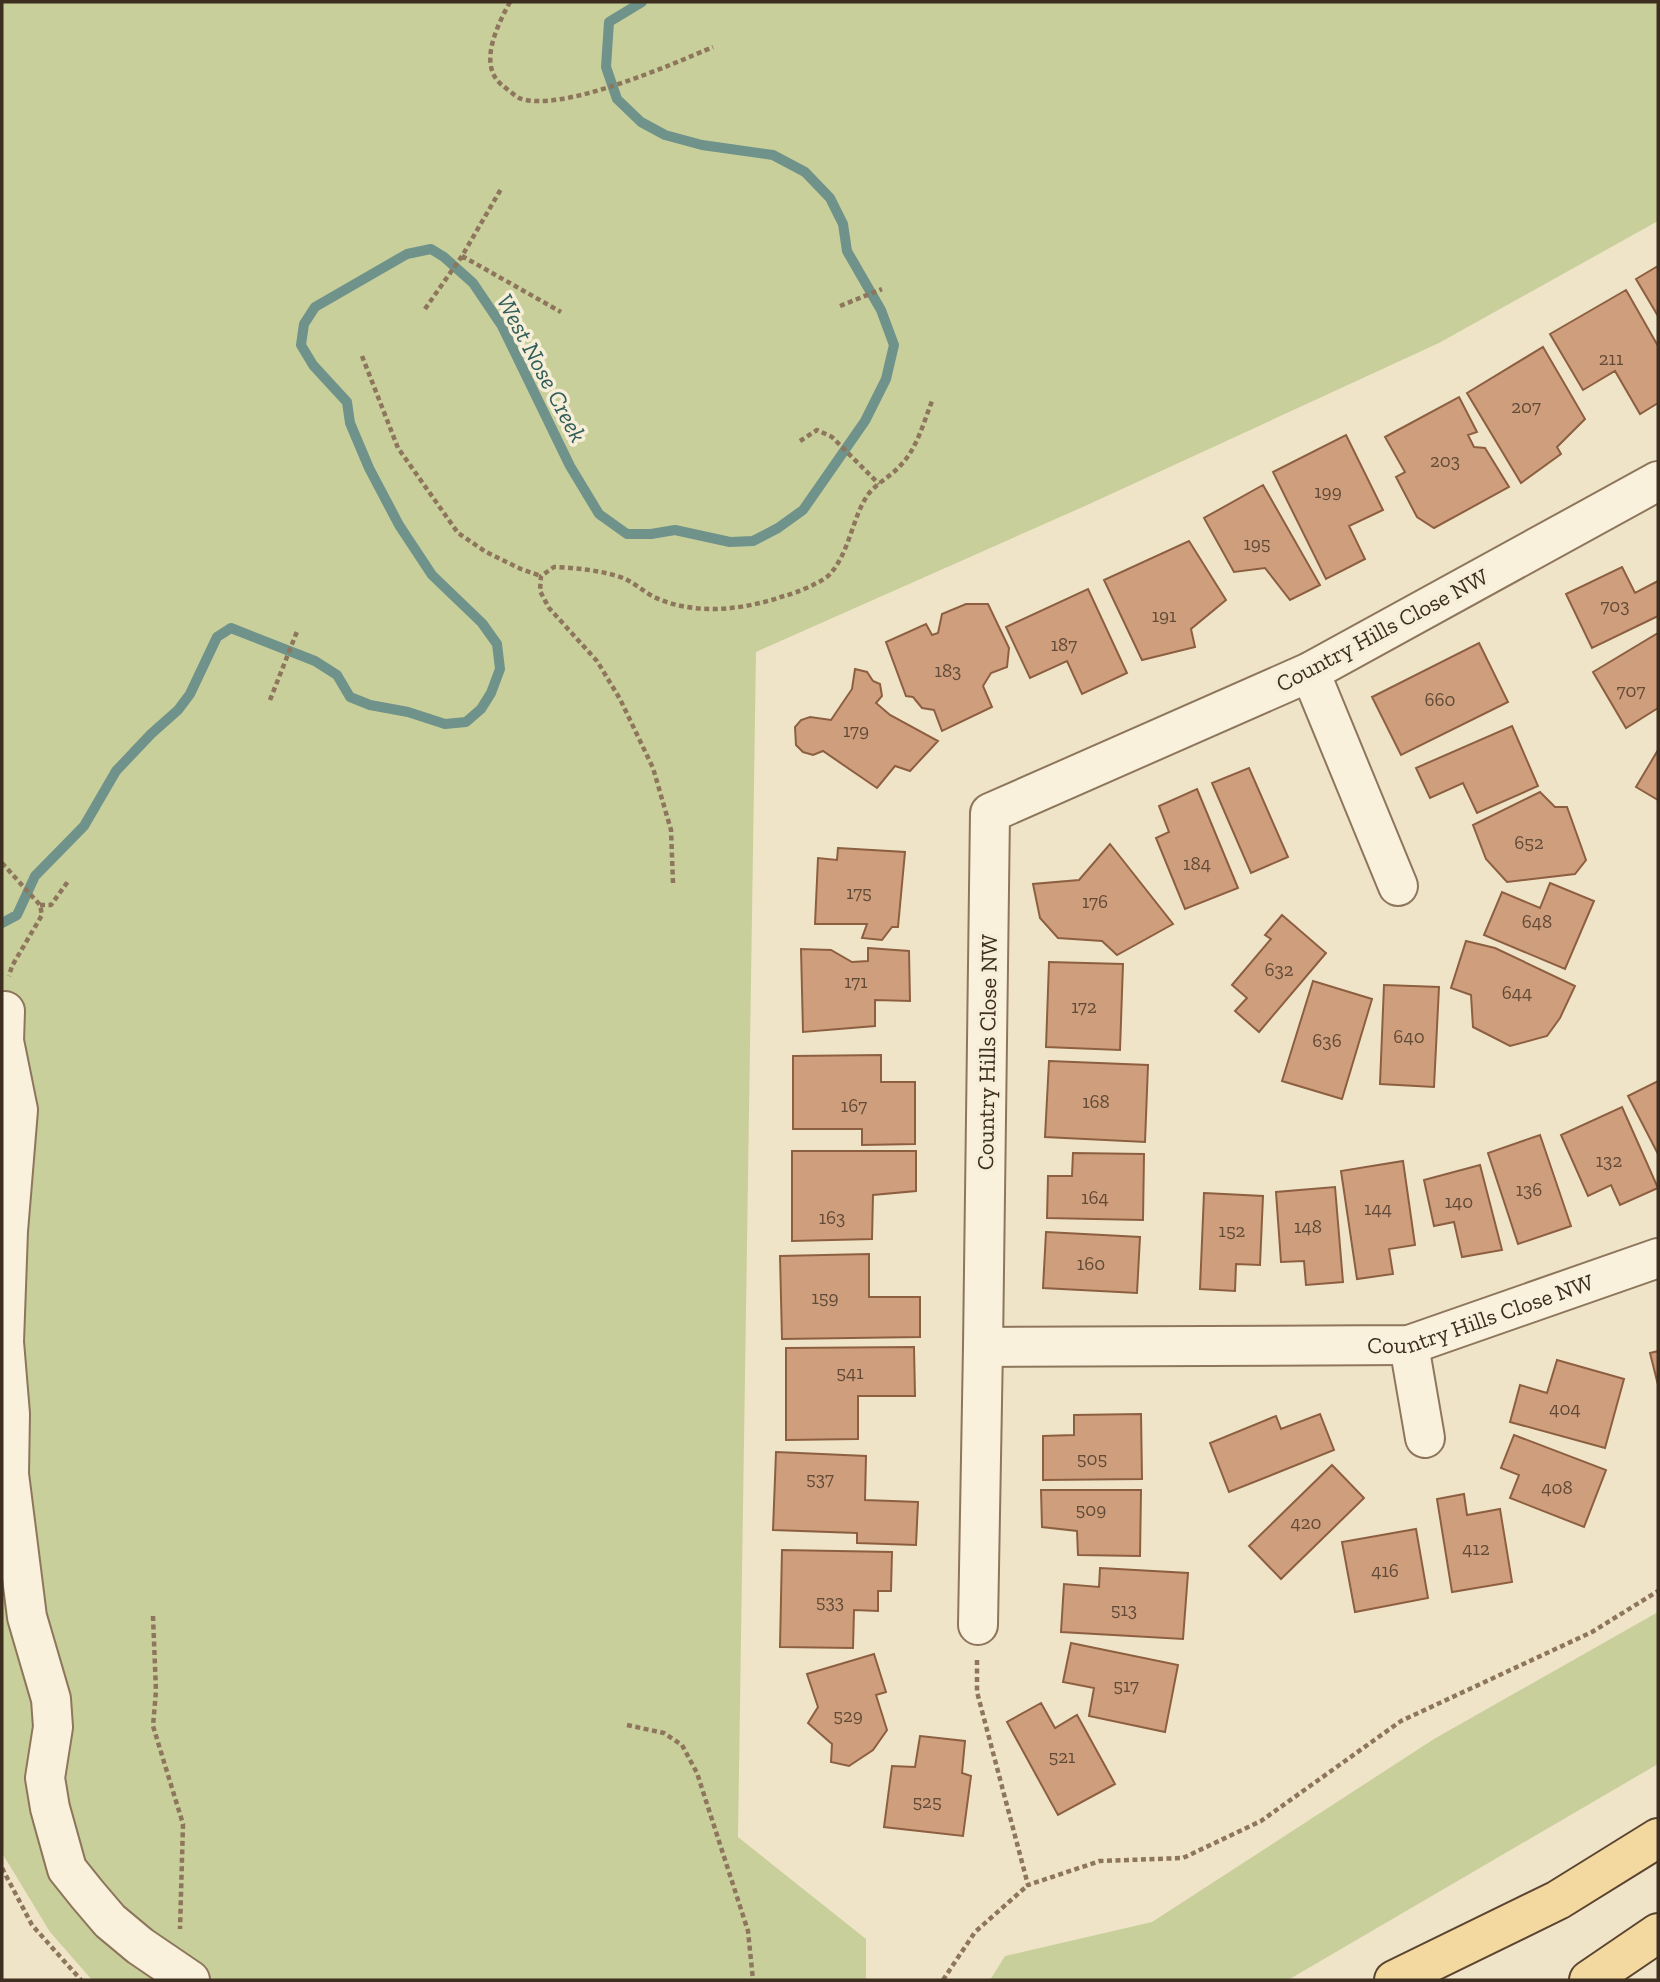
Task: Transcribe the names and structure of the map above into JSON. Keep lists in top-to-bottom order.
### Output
{
  "streets": {
    "street": ["Country Hills Close NW"]
  },
  "water": ["West Nose Creek"],
  "house_numbers": [
    "211",
    "207",
    "203",
    "199",
    "195",
    "703",
    "191",
    "187",
    "183",
    "707",
    "660",
    "179",
    "652",
    "184",
    "175",
    "176",
    "648",
    "632",
    "171",
    "644",
    "172",
    "640",
    "636",
    "168",
    "167",
    "132",
    "136",
    "164",
    "140",
    "144",
    "163",
    "148",
    "152",
    "160",
    "159",
    "541",
    "404",
    "505",
    "537",
    "408",
    "509",
    "420",
    "412",
    "416",
    "533",
    "513",
    "517",
    "529",
    "521",
    "525"
  ]
}
